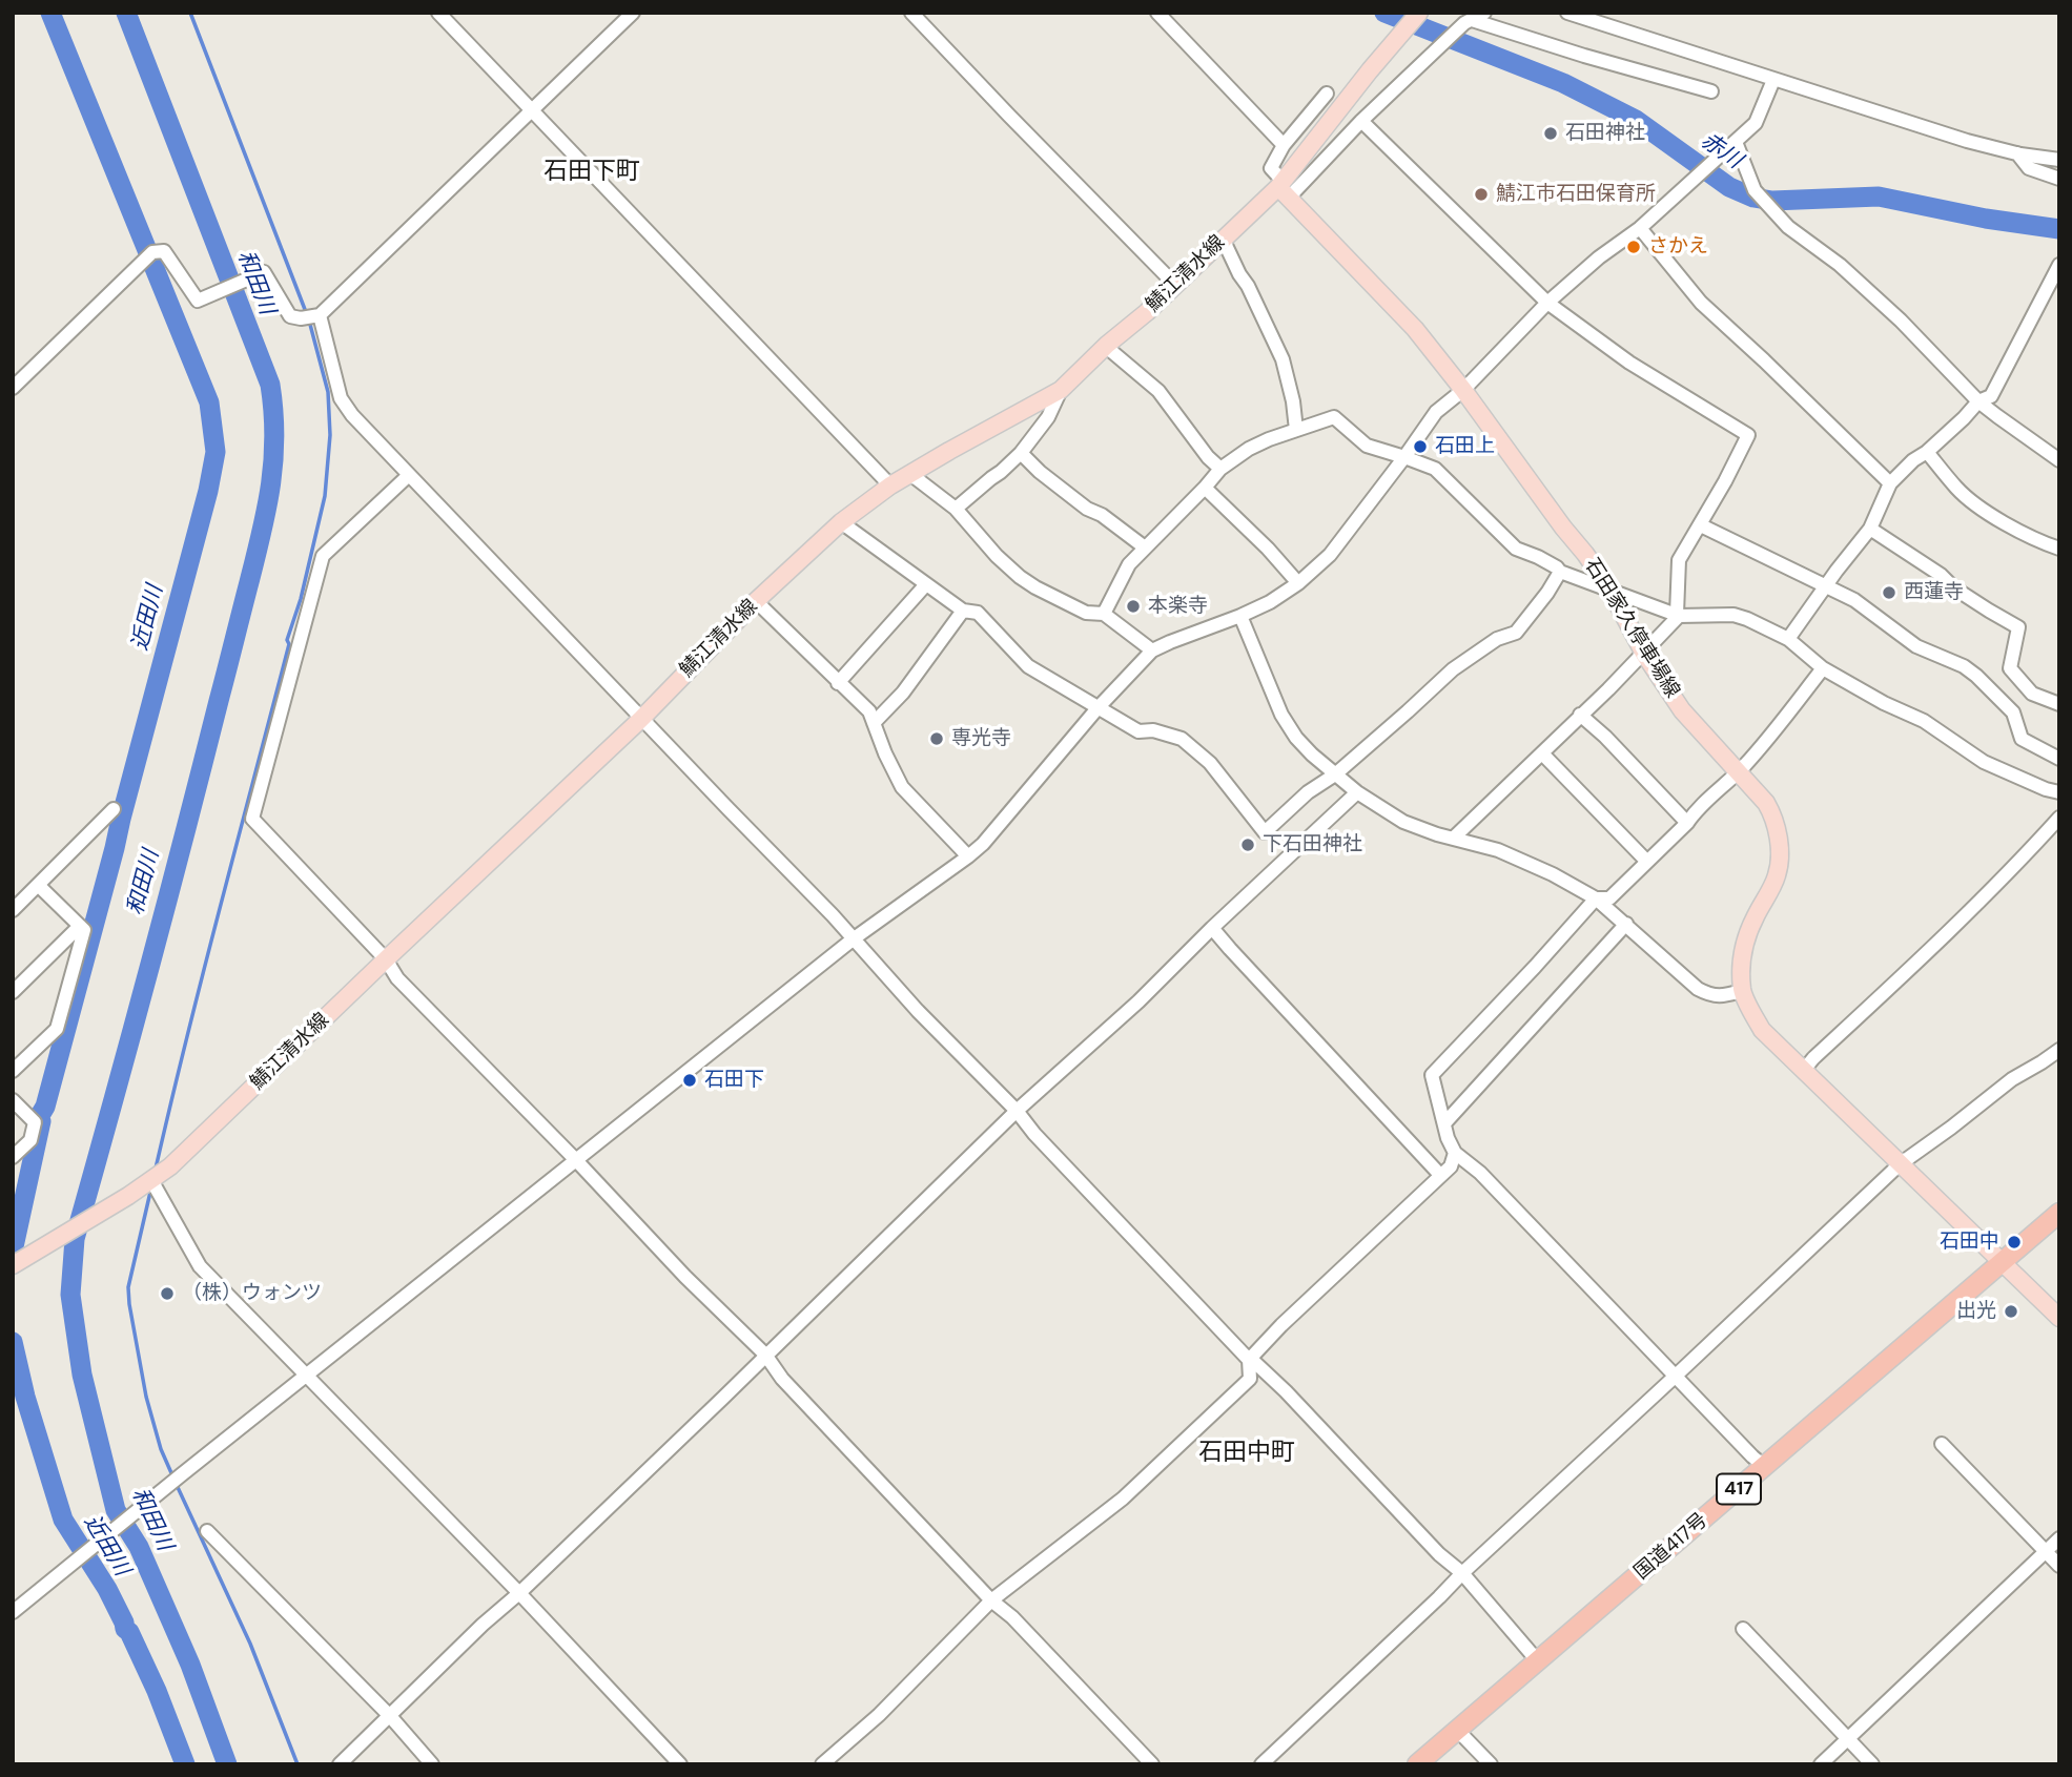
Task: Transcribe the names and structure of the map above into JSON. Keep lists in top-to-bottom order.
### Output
{
  "streets": {
    "highway": ["417", "国道417号"],
    "main road": ["鯖江清水線", "石田家久停車場線"]
  },
  "crossings": [
    ["鯖江清水線", "石田家久停車場線"],
    ["石田家久停車場線", "国道417号"]
  ],
  "districts": ["石田下町", "石田中町"],
  "water": ["赤川", "和田川", "近田川"],
  "places": [
    "石田神社",
    "鯖江市石田保育所",
    "さかえ",
    "石田上",
    "西蓮寺",
    "本楽寺",
    "専光寺",
    "下石田神社",
    "石田下",
    "石田中",
    "（株）ウォンツ",
    "出光"
  ]
}
